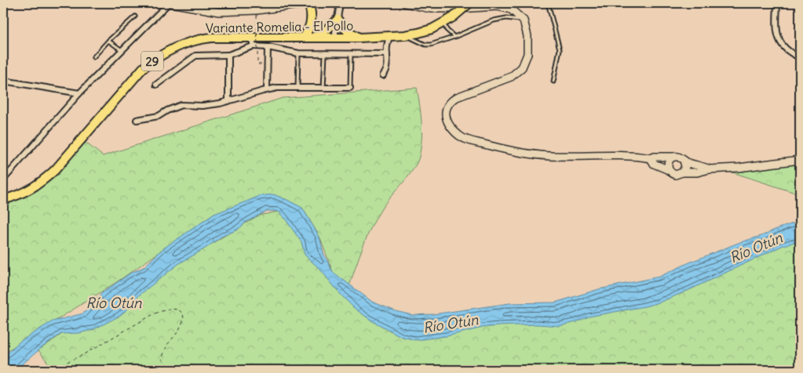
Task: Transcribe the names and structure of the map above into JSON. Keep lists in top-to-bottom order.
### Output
{
  "streets": {
    "highway": ["Variante Romelia - El Pollo", "29"]
  },
  "water": ["Río Otún"]
}
